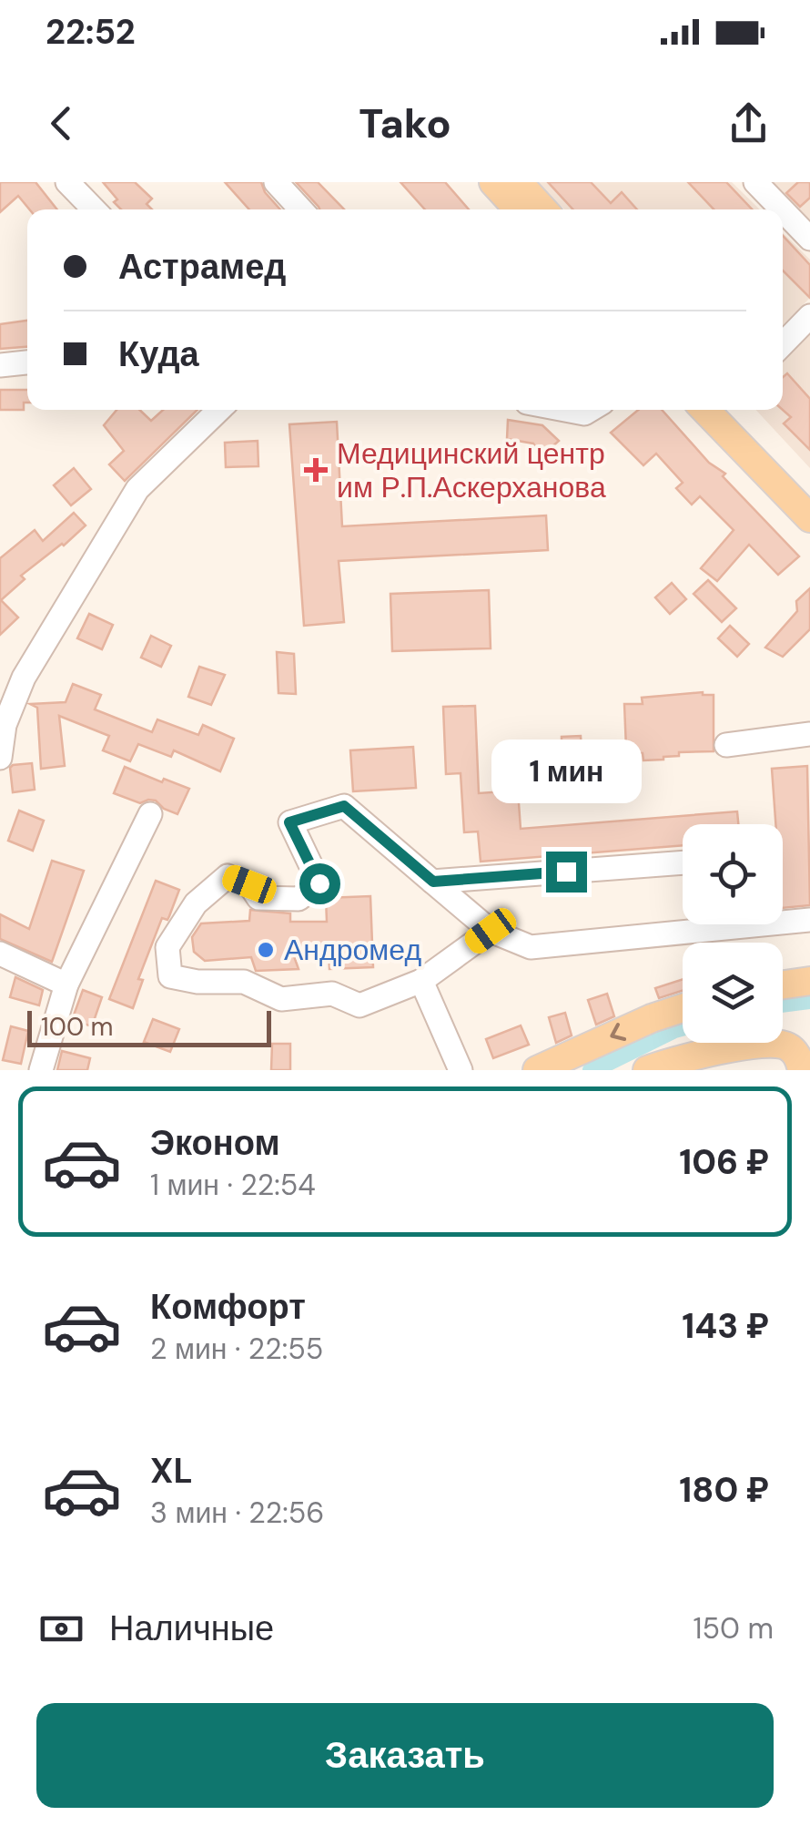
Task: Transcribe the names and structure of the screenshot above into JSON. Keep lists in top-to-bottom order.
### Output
{
  "places": {
    "health": ["Медицинский центр им Р.П.Аскерханова"],
    "other": ["Андромед"]
  },
  "scale_bar": "100 m",
  "page": {
    "status": "22:52",
    "header": "Tako",
    "banner": ["Астрамед", "Куда"],
    "bubble": "1 мин",
    "scale": "100 m",
    "list": [
      {
        "name": "Эконом",
        "note": "1 мин · 22:54",
        "value": "106 ₽"
      },
      {
        "name": "Комфорт",
        "note": "2 мин · 22:55",
        "value": "143 ₽"
      },
      {
        "name": "XL",
        "note": "3 мин · 22:56",
        "value": "180 ₽"
      }
    ],
    "pay": ["Наличные", "150 m"],
    "buttons": "Заказать"
  }
}
